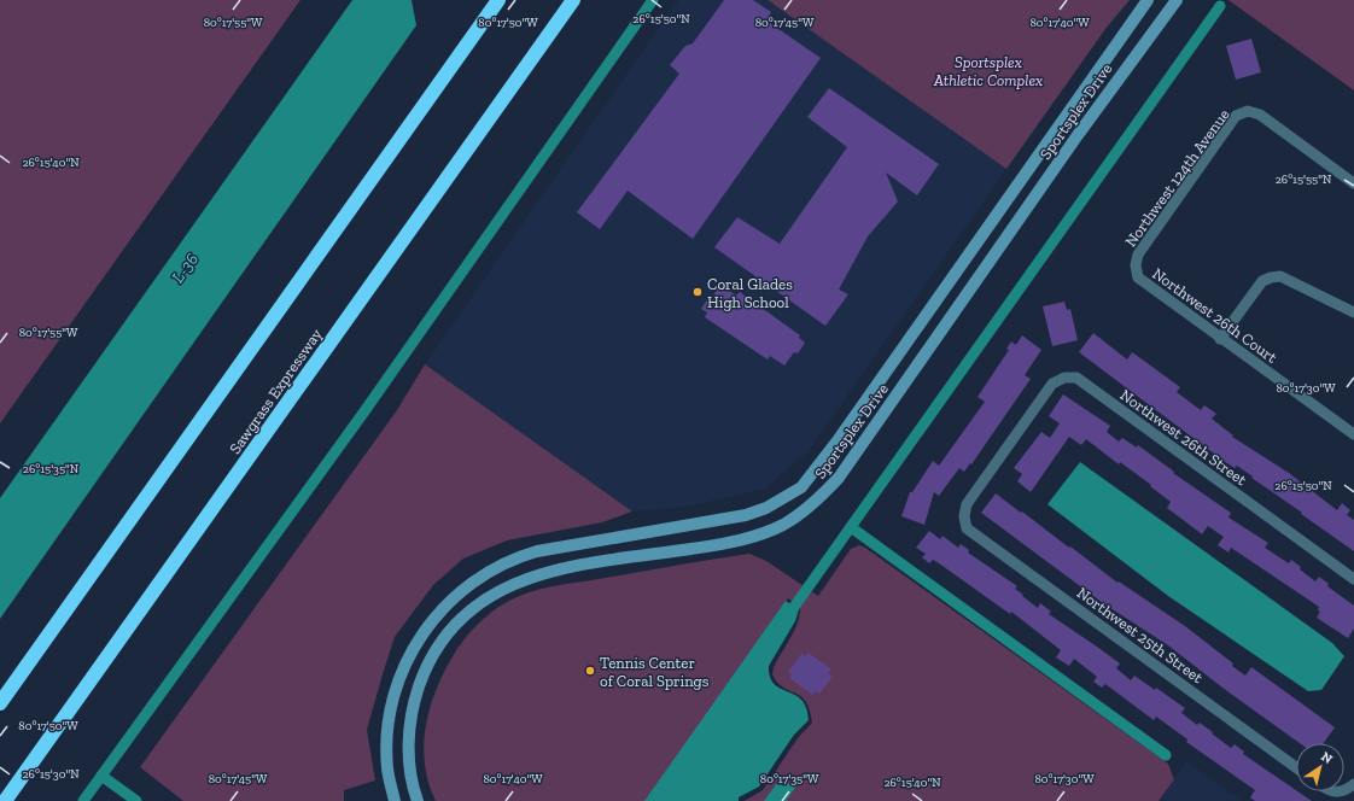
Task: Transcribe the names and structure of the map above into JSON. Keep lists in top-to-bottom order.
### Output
{
  "streets": {
    "highway": ["Sawgrass Expressway"],
    "street": [
      "Sportsplex Drive",
      "Northwest 124th Avenue",
      "Northwest 26th Court",
      "Northwest 26th Street",
      "Northwest 25th Street"
    ]
  },
  "crossings": [
    ["Northwest 124th Avenue", "Northwest 26th Court"],
    ["Northwest 26th Street", "Northwest 25th Street"]
  ],
  "water": ["L-36"],
  "parks": ["Sportsplex Athletic Complex"],
  "places": ["Coral Glades High School", "Tennis Center of Coral Springs"],
  "north": "top right",
  "coordinates": [
    "26°15'50\"N",
    "80°17'55\"W",
    "80°17'50\"W",
    "80°17'45\"W",
    "80°17'40\"W",
    "26°15'40\"N",
    "26°15'55\"N",
    "80°17'30\"W",
    "26°15'35\"N",
    "26°15'30\"N",
    "80°17'35\"W"
  ]
}
